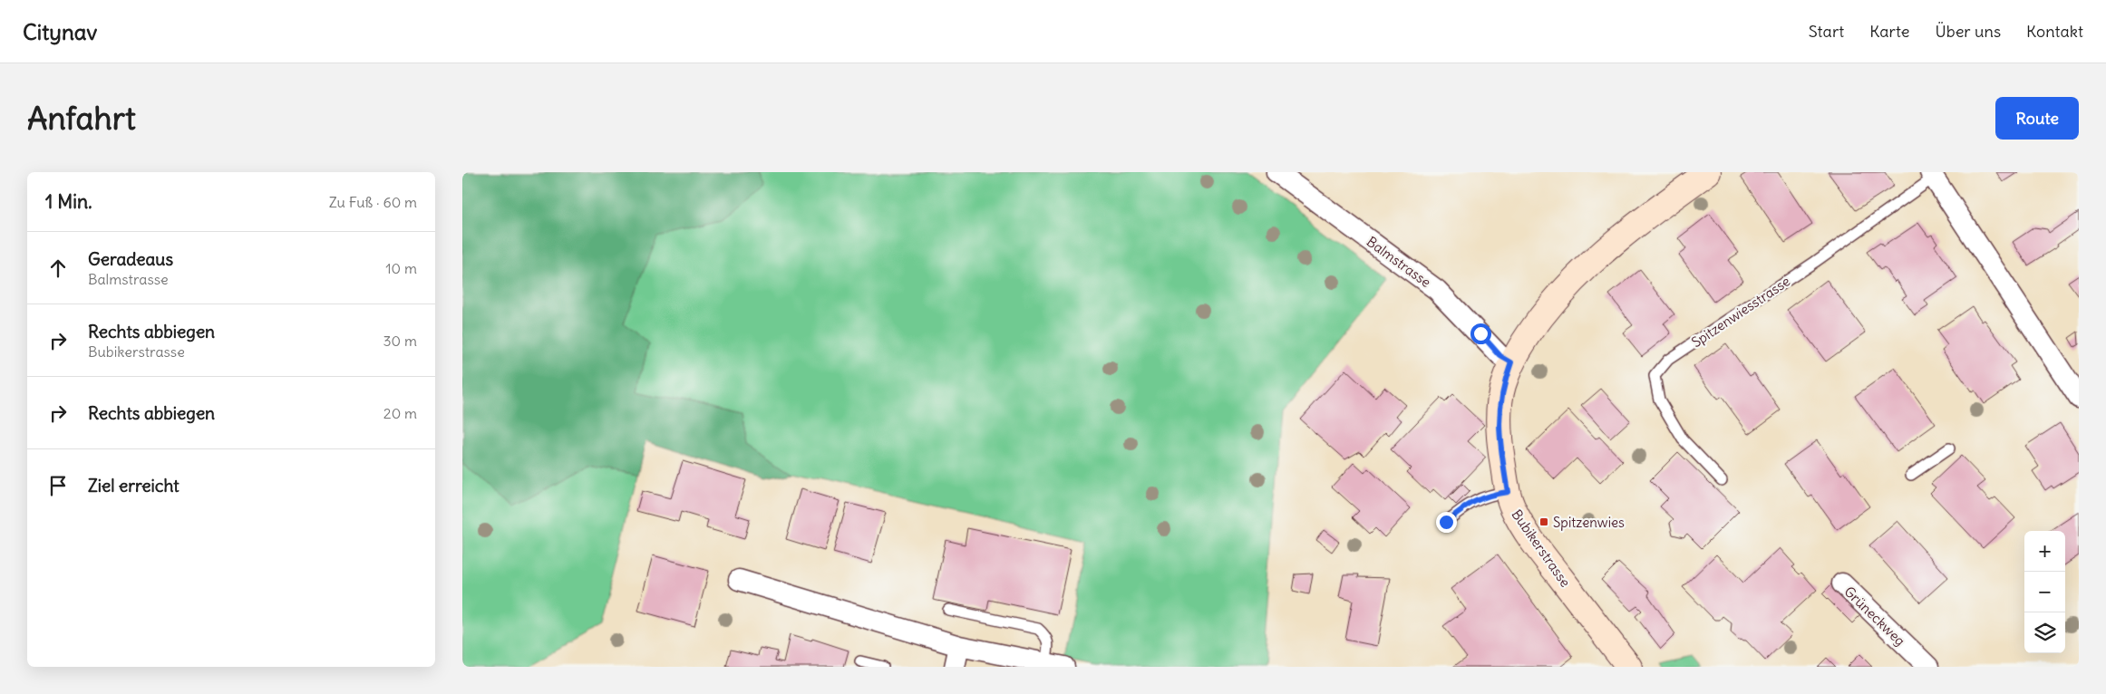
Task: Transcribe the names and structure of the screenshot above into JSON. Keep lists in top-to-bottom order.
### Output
{
  "streets": {
    "street": [
      "Balmstrasse",
      "Spitzenwiesstrasse",
      "Bubikerstrasse",
      "Grüneckweg"
    ]
  },
  "crossings": [
    ["Balmstrasse", "Bubikerstrasse"]
  ],
  "places": {
    "transit": ["Spitzenwies"]
  },
  "page": {
    "header": "Citynav",
    "nav": [
      "Start",
      "Karte",
      "Über uns",
      "Kontakt"
    ],
    "buttons": "Route",
    "title": "Anfahrt",
    "heading": ["1 Min.", "Zu Fuß · 60 m"],
    "list": [
      ["Geradeaus", "Balmstrasse", "10 m"],
      ["Rechts abbiegen", "Bubikerstrasse", "30 m"],
      ["Rechts abbiegen", "20 m"],
      "Ziel erreicht"
    ],
    "map_buttons": ["+", "−"]
  }
}
